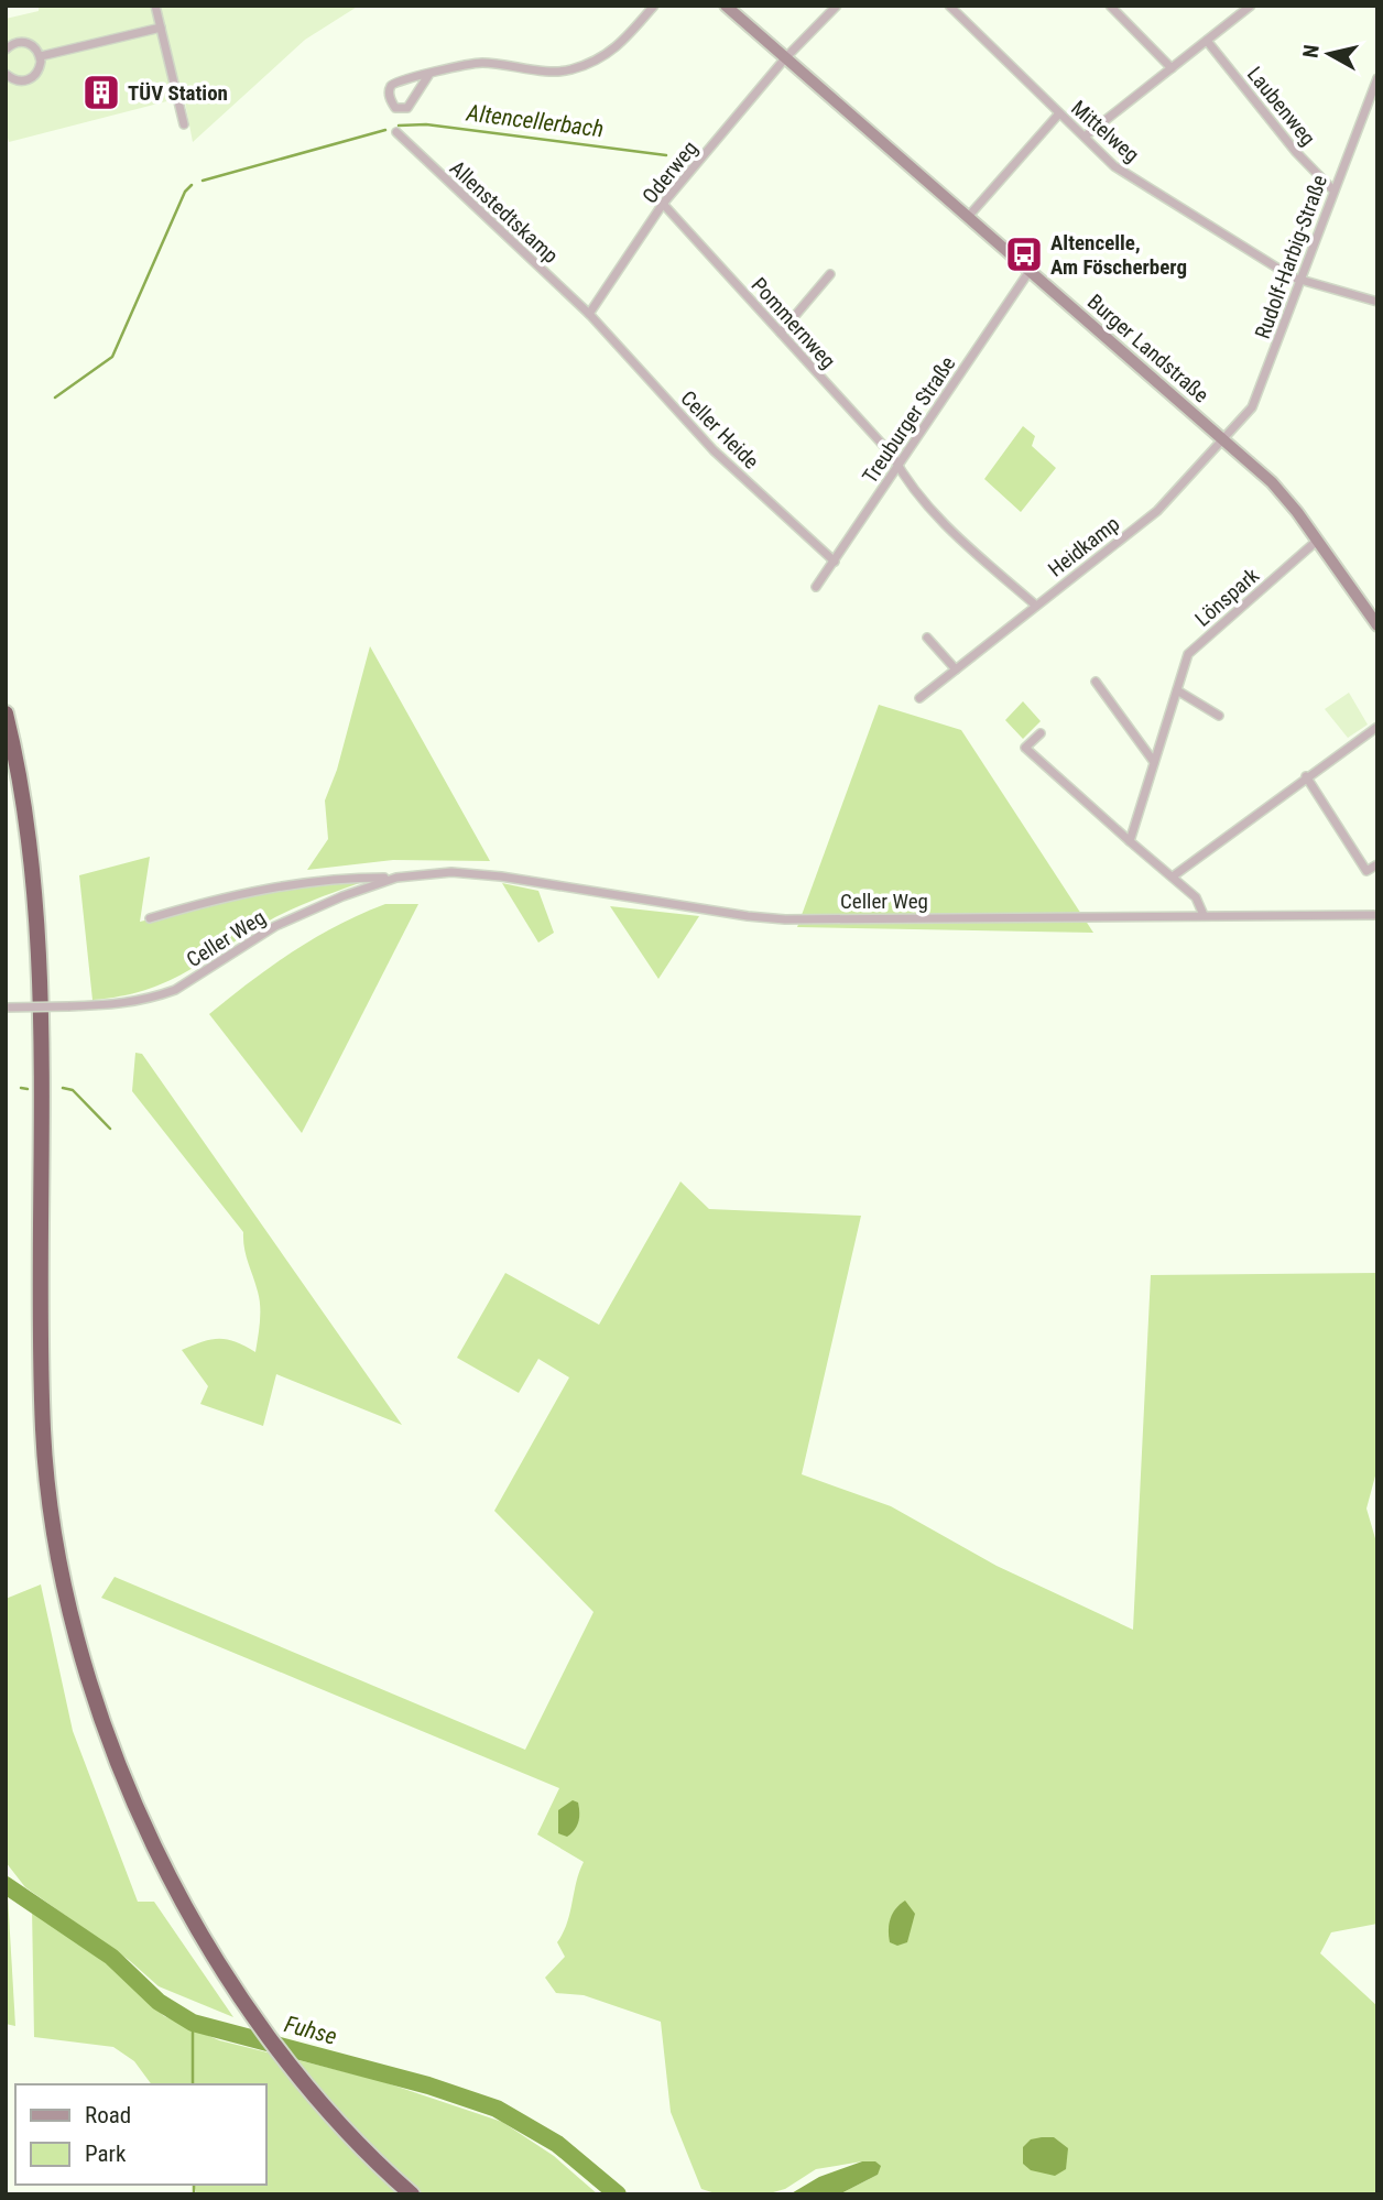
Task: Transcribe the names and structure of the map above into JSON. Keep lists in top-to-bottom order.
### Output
{
  "streets": {
    "street": [
      "Laubenweg",
      "Mittelweg",
      "Oderweg",
      "Allenstedtskamp",
      "Rudolf-Harbig-Straße",
      "Pommernweg",
      "Burger Landstraße",
      "Treuburger Straße",
      "Celler Heide",
      "Heidkamp",
      "Lönspark",
      "Celler Weg"
    ]
  },
  "crossings": [
    ["Laubenweg", "Rudolf-Harbig-Straße"],
    ["Mittelweg", "Rudolf-Harbig-Straße"],
    ["Oderweg", "Allenstedtskamp"],
    ["Oderweg", "Pommernweg"],
    ["Oderweg", "Burger Landstraße"],
    ["Oderweg", "Celler Heide"],
    ["Allenstedtskamp", "Celler Heide"],
    ["Rudolf-Harbig-Straße", "Burger Landstraße"],
    ["Rudolf-Harbig-Straße", "Heidkamp"],
    ["Pommernweg", "Treuburger Straße"],
    ["Pommernweg", "Heidkamp"],
    ["Burger Landstraße", "Treuburger Straße"],
    ["Burger Landstraße", "Heidkamp"],
    ["Burger Landstraße", "Lönspark"],
    ["Treuburger Straße", "Celler Heide"]
  ],
  "water": ["Altencellerbach", "Fuhse"],
  "places": {
    "building": ["TÜV Station"],
    "bus stop": ["Altencelle, Am Föscherberg"]
  },
  "legend": ["Road", "Park"],
  "north": "left"
}
